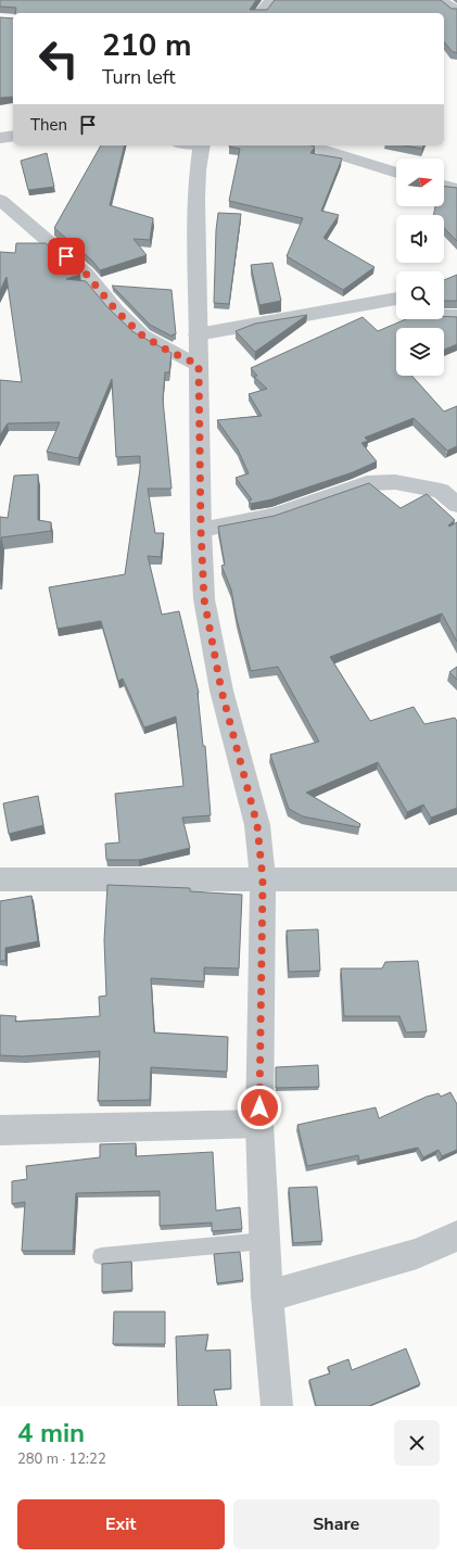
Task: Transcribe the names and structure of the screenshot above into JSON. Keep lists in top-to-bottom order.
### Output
{
  "north": "right",
  "page": {
    "turn": ["210 m", "Turn left"],
    "then": "Then",
    "heading": ["4 min", "280 m · 12:22"],
    "buttons": ["Exit", "Share"]
  }
}
